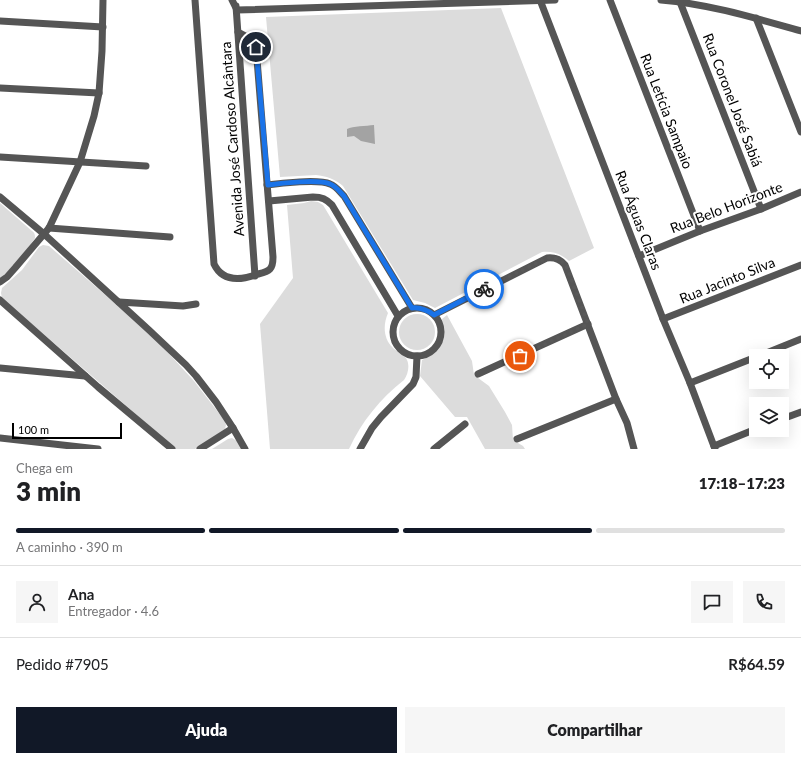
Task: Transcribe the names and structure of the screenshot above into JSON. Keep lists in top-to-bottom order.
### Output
{
  "streets": {
    "street": [
      "Rua Coronel José Sabiá",
      "Rua Letícia Sampaio",
      "Avenida José Cardoso Alcântara",
      "Rua Belo Horizonte",
      "Rua Águas Claras",
      "Rua Jacinto Silva"
    ]
  },
  "crossings": [
    ["Rua Coronel José Sabiá", "Rua Belo Horizonte"],
    ["Rua Letícia Sampaio", "Rua Belo Horizonte"],
    ["Rua Belo Horizonte", "Rua Águas Claras"],
    ["Rua Águas Claras", "Rua Jacinto Silva"]
  ],
  "scale_bar": "100 m",
  "page": {
    "scale": "100 m",
    "heading": ["3 min", "Chega em", "17:18–17:23"],
    "panel": [
      "Ana",
      "Entregador · 4.6",
      "Pedido #7905",
      "R$64.59"
    ],
    "bar": "A caminho · 390 m",
    "buttons": ["Ajuda", "Compartilhar"]
  }
}
